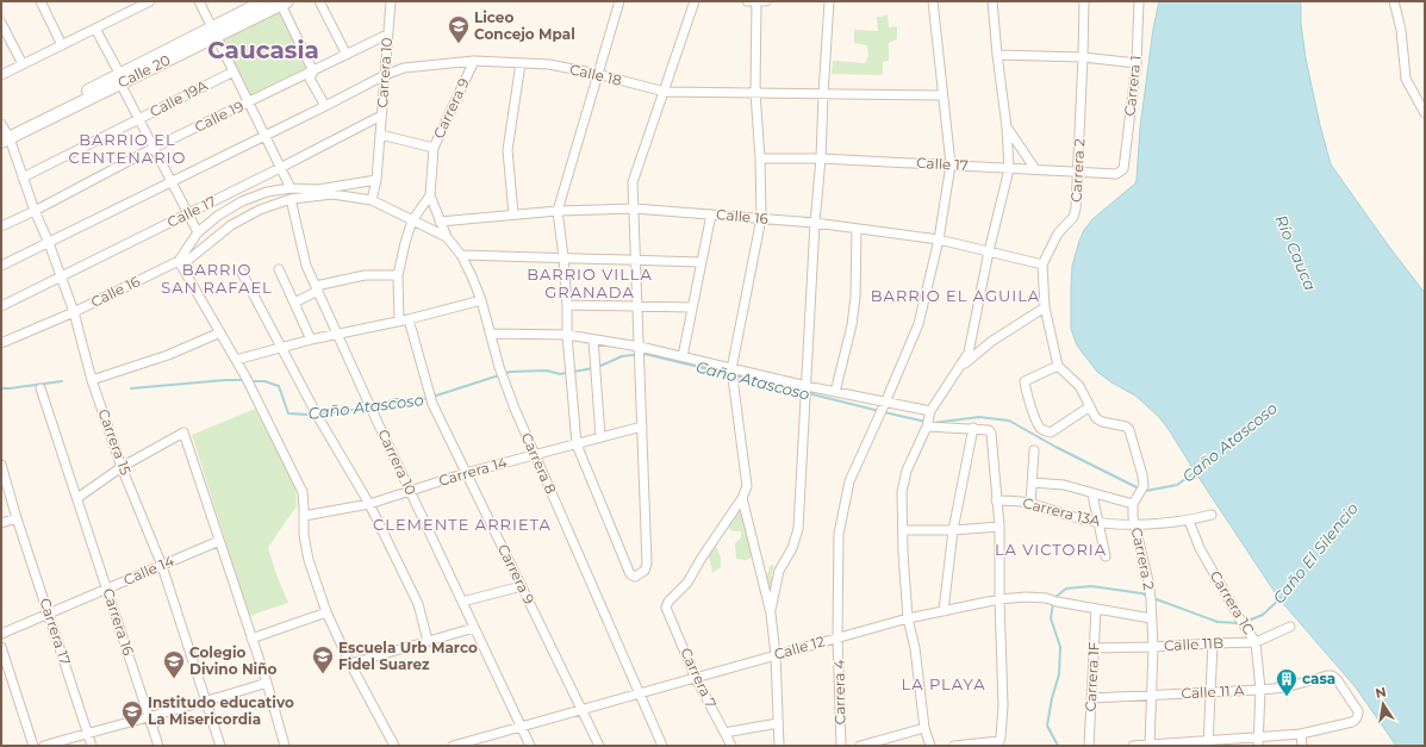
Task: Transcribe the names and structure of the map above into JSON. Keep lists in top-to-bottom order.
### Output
{
  "streets": {
    "street": [
      "Calle 20",
      "Carrera 10",
      "Calle 18",
      "Carrera 1",
      "Calle 19A",
      "Carrera 9",
      "Calle 19",
      "Calle 17",
      "Carrera 2",
      "Calle 16",
      "Carrera 15",
      "Carrera 8",
      "Carrera 14",
      "Carrera 13A",
      "Calle 14",
      "Carrera 1C",
      "Carrera 16",
      "Carrera 17",
      "Calle 11B",
      "Calle 12",
      "Carrera 1F",
      "Carrera 7",
      "Carrera 4",
      "Calle 11 A"
    ]
  },
  "crossings": [
    ["Calle 20", "Carrera 15"],
    ["Carrera 10", "Calle 18"],
    ["Carrera 10", "Calle 19"],
    ["Carrera 10", "Calle 17"],
    ["Carrera 10", "Calle 16"],
    ["Carrera 10", "Carrera 14"],
    ["Carrera 10", "Calle 12"],
    ["Calle 18", "Carrera 9"],
    ["Calle 18", "Carrera 15"],
    ["Calle 18", "Carrera 4"],
    ["Carrera 1", "Calle 17"],
    ["Calle 19A", "Carrera 15"],
    ["Carrera 9", "Carrera 14"],
    ["Carrera 9", "Calle 12"],
    ["Calle 19", "Carrera 15"],
    ["Calle 17", "Carrera 2"],
    ["Calle 17", "Carrera 15"],
    ["Calle 17", "Carrera 4"],
    ["Carrera 2", "Calle 16"],
    ["Carrera 2", "Carrera 13A"],
    ["Carrera 2", "Calle 11B"],
    ["Carrera 2", "Calle 12"],
    ["Carrera 2", "Calle 11 A"],
    ["Calle 16", "Carrera 15"],
    ["Calle 16", "Carrera 8"],
    ["Calle 16", "Carrera 4"],
    ["Carrera 15", "Calle 14"],
    ["Carrera 8", "Carrera 14"],
    ["Carrera 8", "Calle 12"],
    ["Carrera 13A", "Carrera 1C"],
    ["Calle 14", "Carrera 16"],
    ["Calle 14", "Carrera 17"],
    ["Carrera 1C", "Calle 11B"],
    ["Carrera 1C", "Calle 11 A"],
    ["Calle 11B", "Carrera 1F"],
    ["Calle 12", "Carrera 1F"],
    ["Calle 12", "Carrera 7"],
    ["Calle 12", "Carrera 4"],
    ["Carrera 1F", "Calle 11 A"]
  ],
  "districts": [
    "Caucasia",
    "BARRIO EL CENTENARIO",
    "BARRIO SAN RAFAEL",
    "BARRIO VILLA GRANADA",
    "BARRIO EL AGUILA",
    "CLEMENTE ARRIETA",
    "LA VICTORIA",
    "LA PLAYA"
  ],
  "water": ["Río Cauca", "Caño Atascoso", "Caño El Silencio"],
  "places": {
    "school or university": [
      "Liceo Concejo Mpal",
      "Escuela Urb Marco Fidel Suarez",
      "Colegio Divino Niño",
      "Institudo educativo La Misericordia"
    ],
    "building": ["casa"]
  },
  "north": "top"
}
